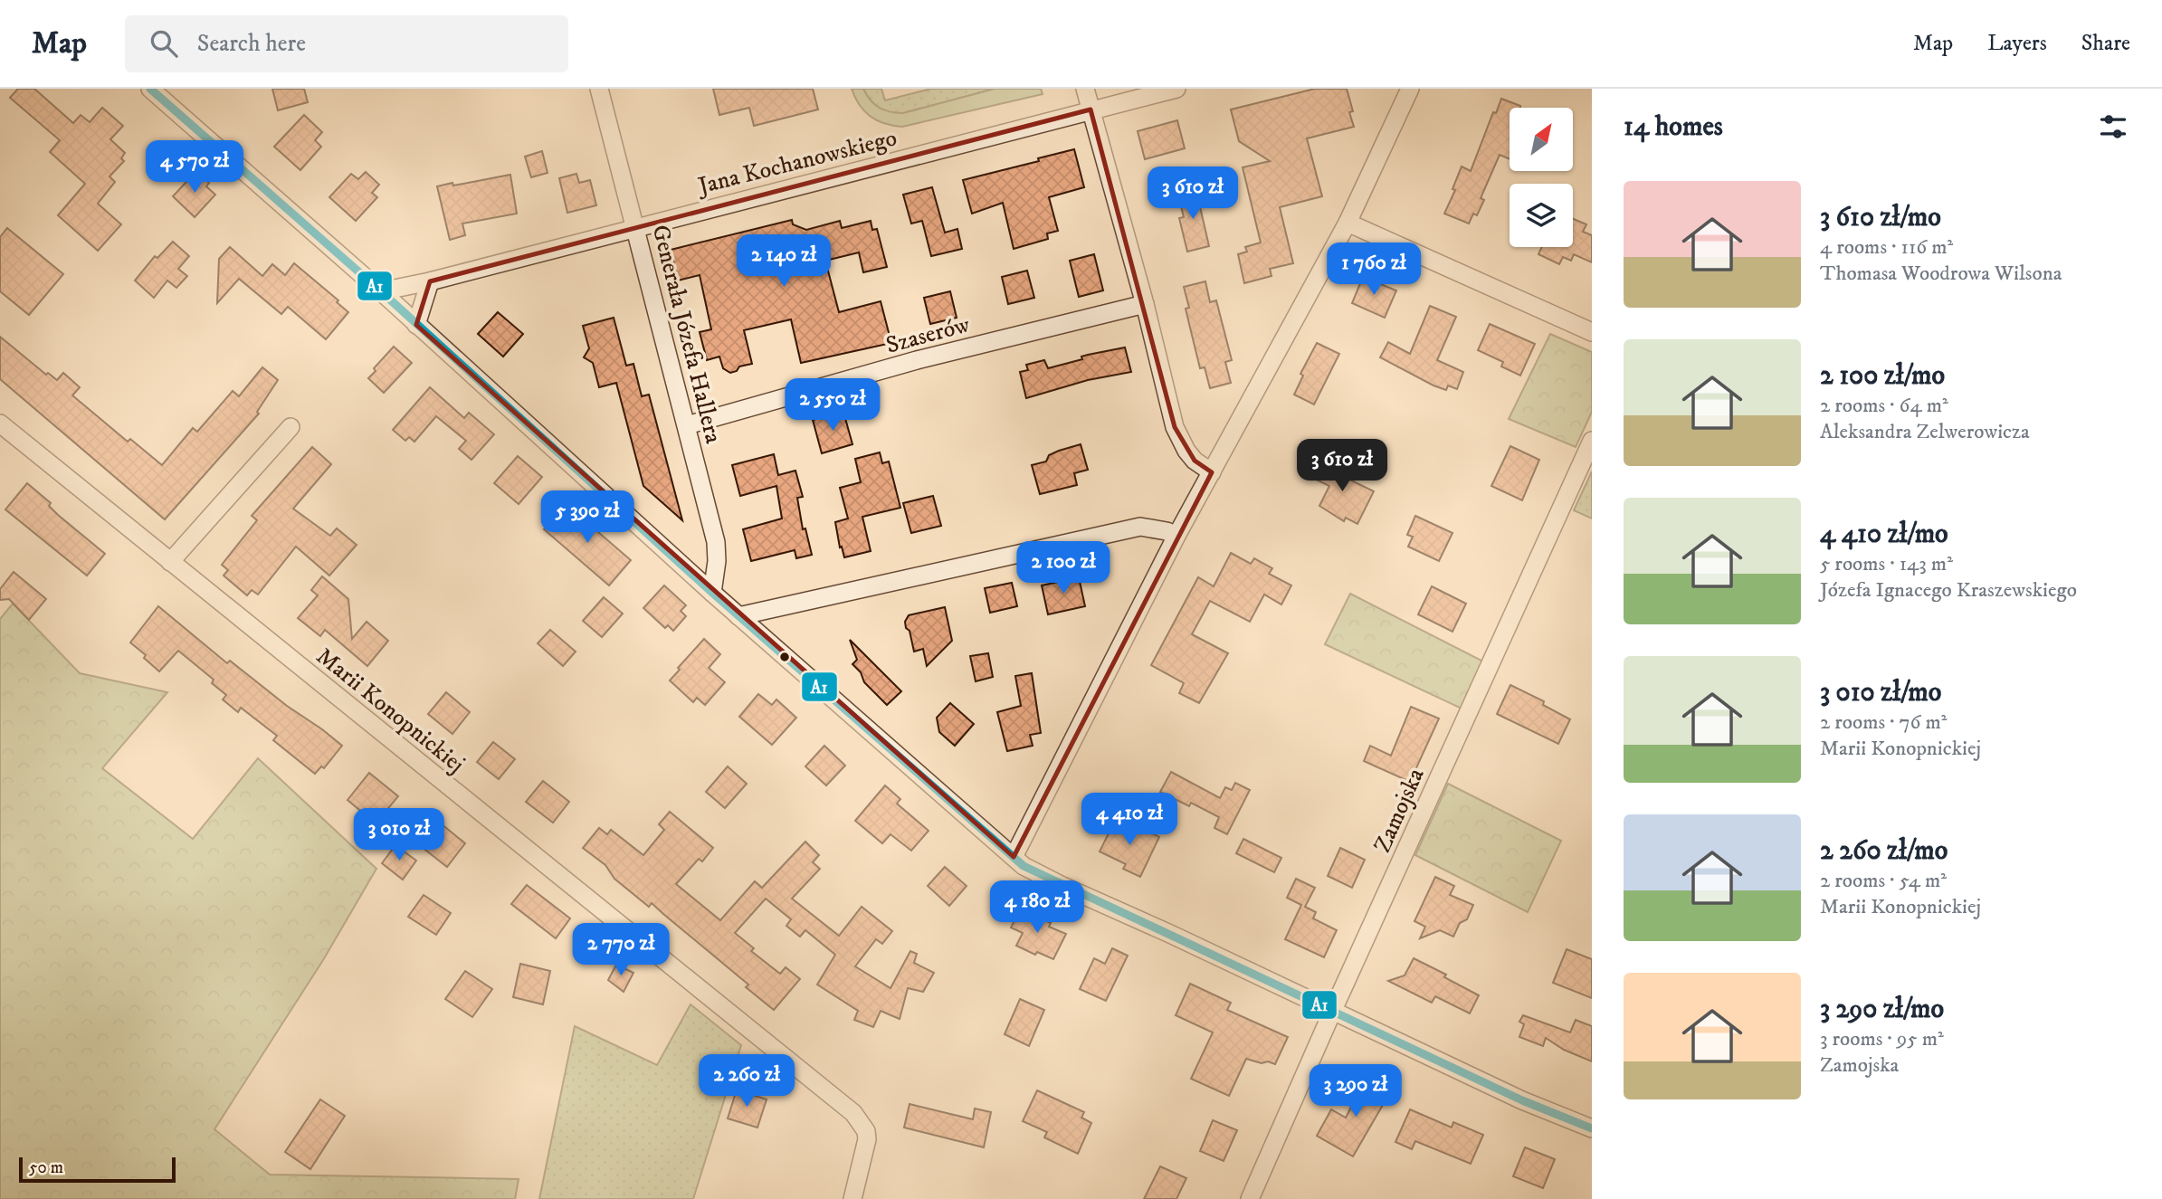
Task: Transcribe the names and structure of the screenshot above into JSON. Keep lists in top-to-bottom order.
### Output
{
  "streets": {
    "street": [
      "Jana Kochanowskiego",
      "Generała Józefa Hallera",
      "Szaserów",
      "Marii Konopnickiej",
      "Zamojska"
    ]
  },
  "crossings": [
    ["Jana Kochanowskiego", "Generała Józefa Hallera"],
    ["Generała Józefa Hallera", "Szaserów"]
  ],
  "lines": ["transit line A1"],
  "scale_bar": "50 m",
  "north": "top right",
  "page": {
    "header": "Map",
    "search": "Search here",
    "nav": ["Map", "Layers", "Share"],
    "heading": "14 homes",
    "price": [
      "4 570 zł",
      "3 610 zł",
      "2 140 zł",
      "1 760 zł",
      "2 550 zł",
      "3 610 zł",
      "5 390 zł",
      "2 100 zł",
      "4 410 zł",
      "3 010 zł",
      "4 180 zł",
      "2 770 zł",
      "2 260 zł",
      "3 290 zł"
    ],
    "list": [
      {
        "name": "3 610 zł/mo",
        "note": "4 rooms · 116 m² · Thomasa Woodrowa Wilsona"
      },
      {
        "name": "2 100 zł/mo",
        "note": "2 rooms · 64 m² · Aleksandra Zelwerowicza"
      },
      {
        "name": "4 410 zł/mo",
        "note": "5 rooms · 143 m² · Józefa Ignacego Kraszewskiego"
      },
      {
        "name": "3 010 zł/mo",
        "note": "2 rooms · 76 m² · Marii Konopnickiej"
      },
      {
        "name": "2 260 zł/mo",
        "note": "2 rooms · 54 m² · Marii Konopnickiej"
      },
      {
        "name": "3 290 zł/mo",
        "note": "3 rooms · 95 m² · Zamojska"
      }
    ],
    "scale": "50 m"
  }
}
